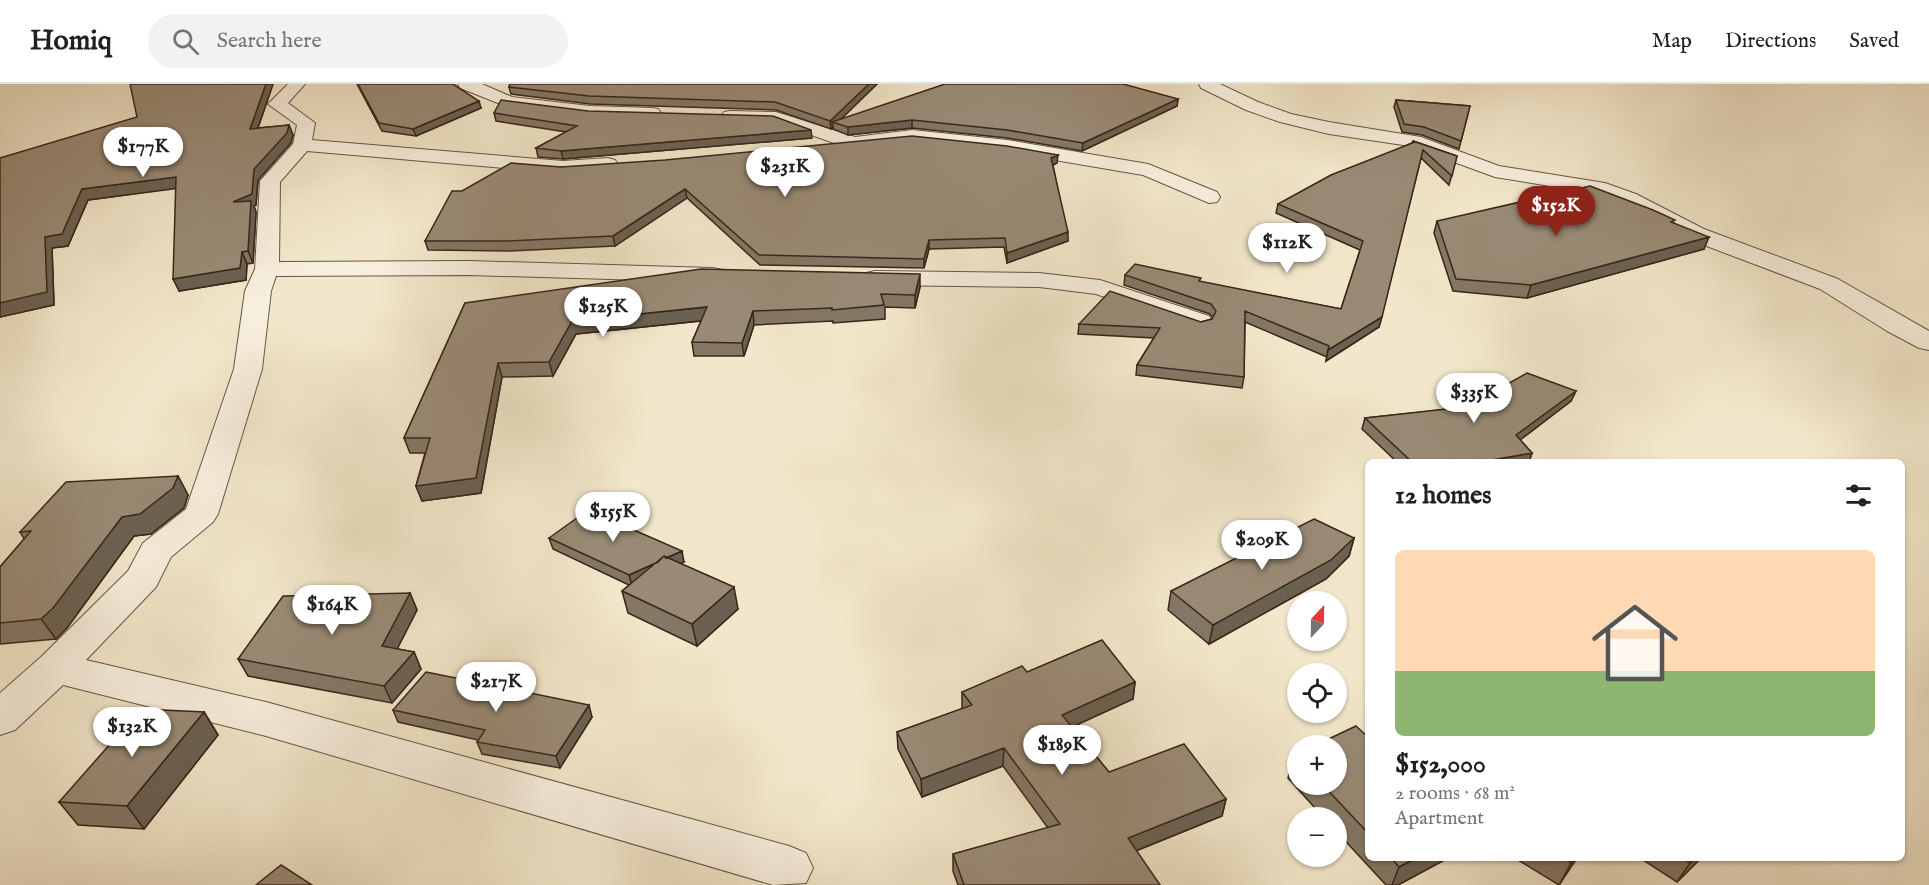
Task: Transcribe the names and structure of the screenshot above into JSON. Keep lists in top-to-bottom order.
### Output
{
  "north": "top",
  "page": {
    "header": "Homiq",
    "search": "Search here",
    "nav": ["Map", "Directions", "Saved"],
    "price": [
      "$177K",
      "$231K",
      "$152K",
      "$112K",
      "$125K",
      "$335K",
      "$155K",
      "$209K",
      "$164K",
      "$217K",
      "$132K",
      "$189K"
    ],
    "heading": "12 homes",
    "list": [
      {
        "name": "$152,000",
        "note": "2 rooms · 68 m² · Apartment"
      }
    ],
    "map_buttons": ["+", "−"]
  }
}
